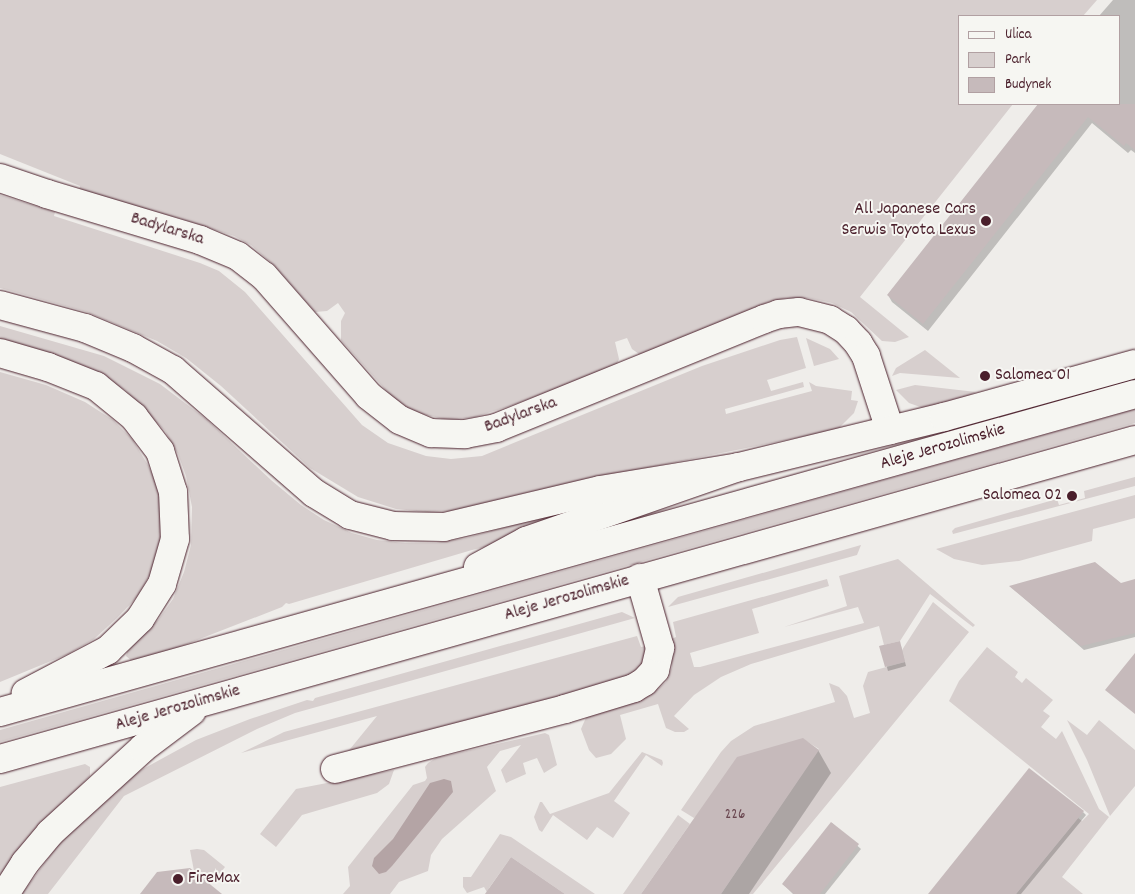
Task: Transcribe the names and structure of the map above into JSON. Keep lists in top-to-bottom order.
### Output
{
  "streets": {
    "main road": ["Badylarska", "Aleje Jerozolimskie"]
  },
  "places": [
    "All Japanese Cars Serwis Toyota Lexus",
    "Salomea 01",
    "Salomea 02",
    "FireMax"
  ],
  "house_numbers": ["226"],
  "legend": ["Ulica", "Park", "Budynek"]
}
